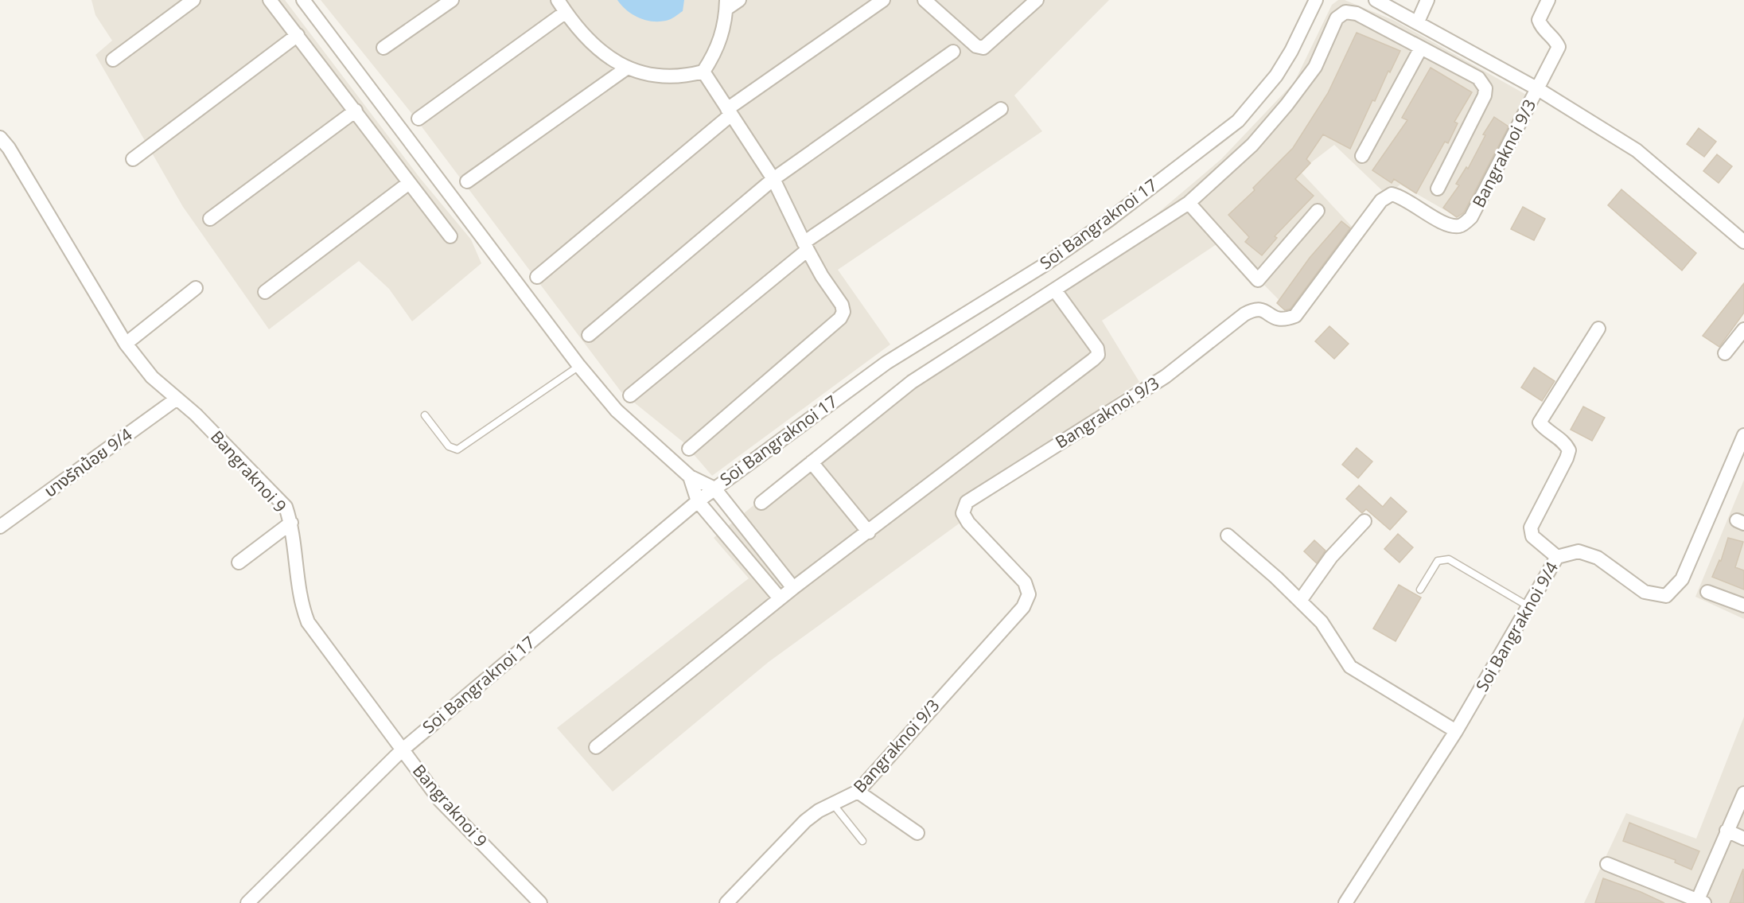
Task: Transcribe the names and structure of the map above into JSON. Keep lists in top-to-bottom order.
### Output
{
  "streets": {
    "street": [
      "Bangraknoi 9/3",
      "Soi Bangraknoi 17",
      "บางรักน้อย 9/4",
      "Bangraknoi 9",
      "Soi Bangraknoi 9/4"
    ]
  },
  "crossings": [
    ["Soi Bangraknoi 17", "Bangraknoi 9"],
    ["บางรักน้อย 9/4", "Bangraknoi 9"]
  ]
}
